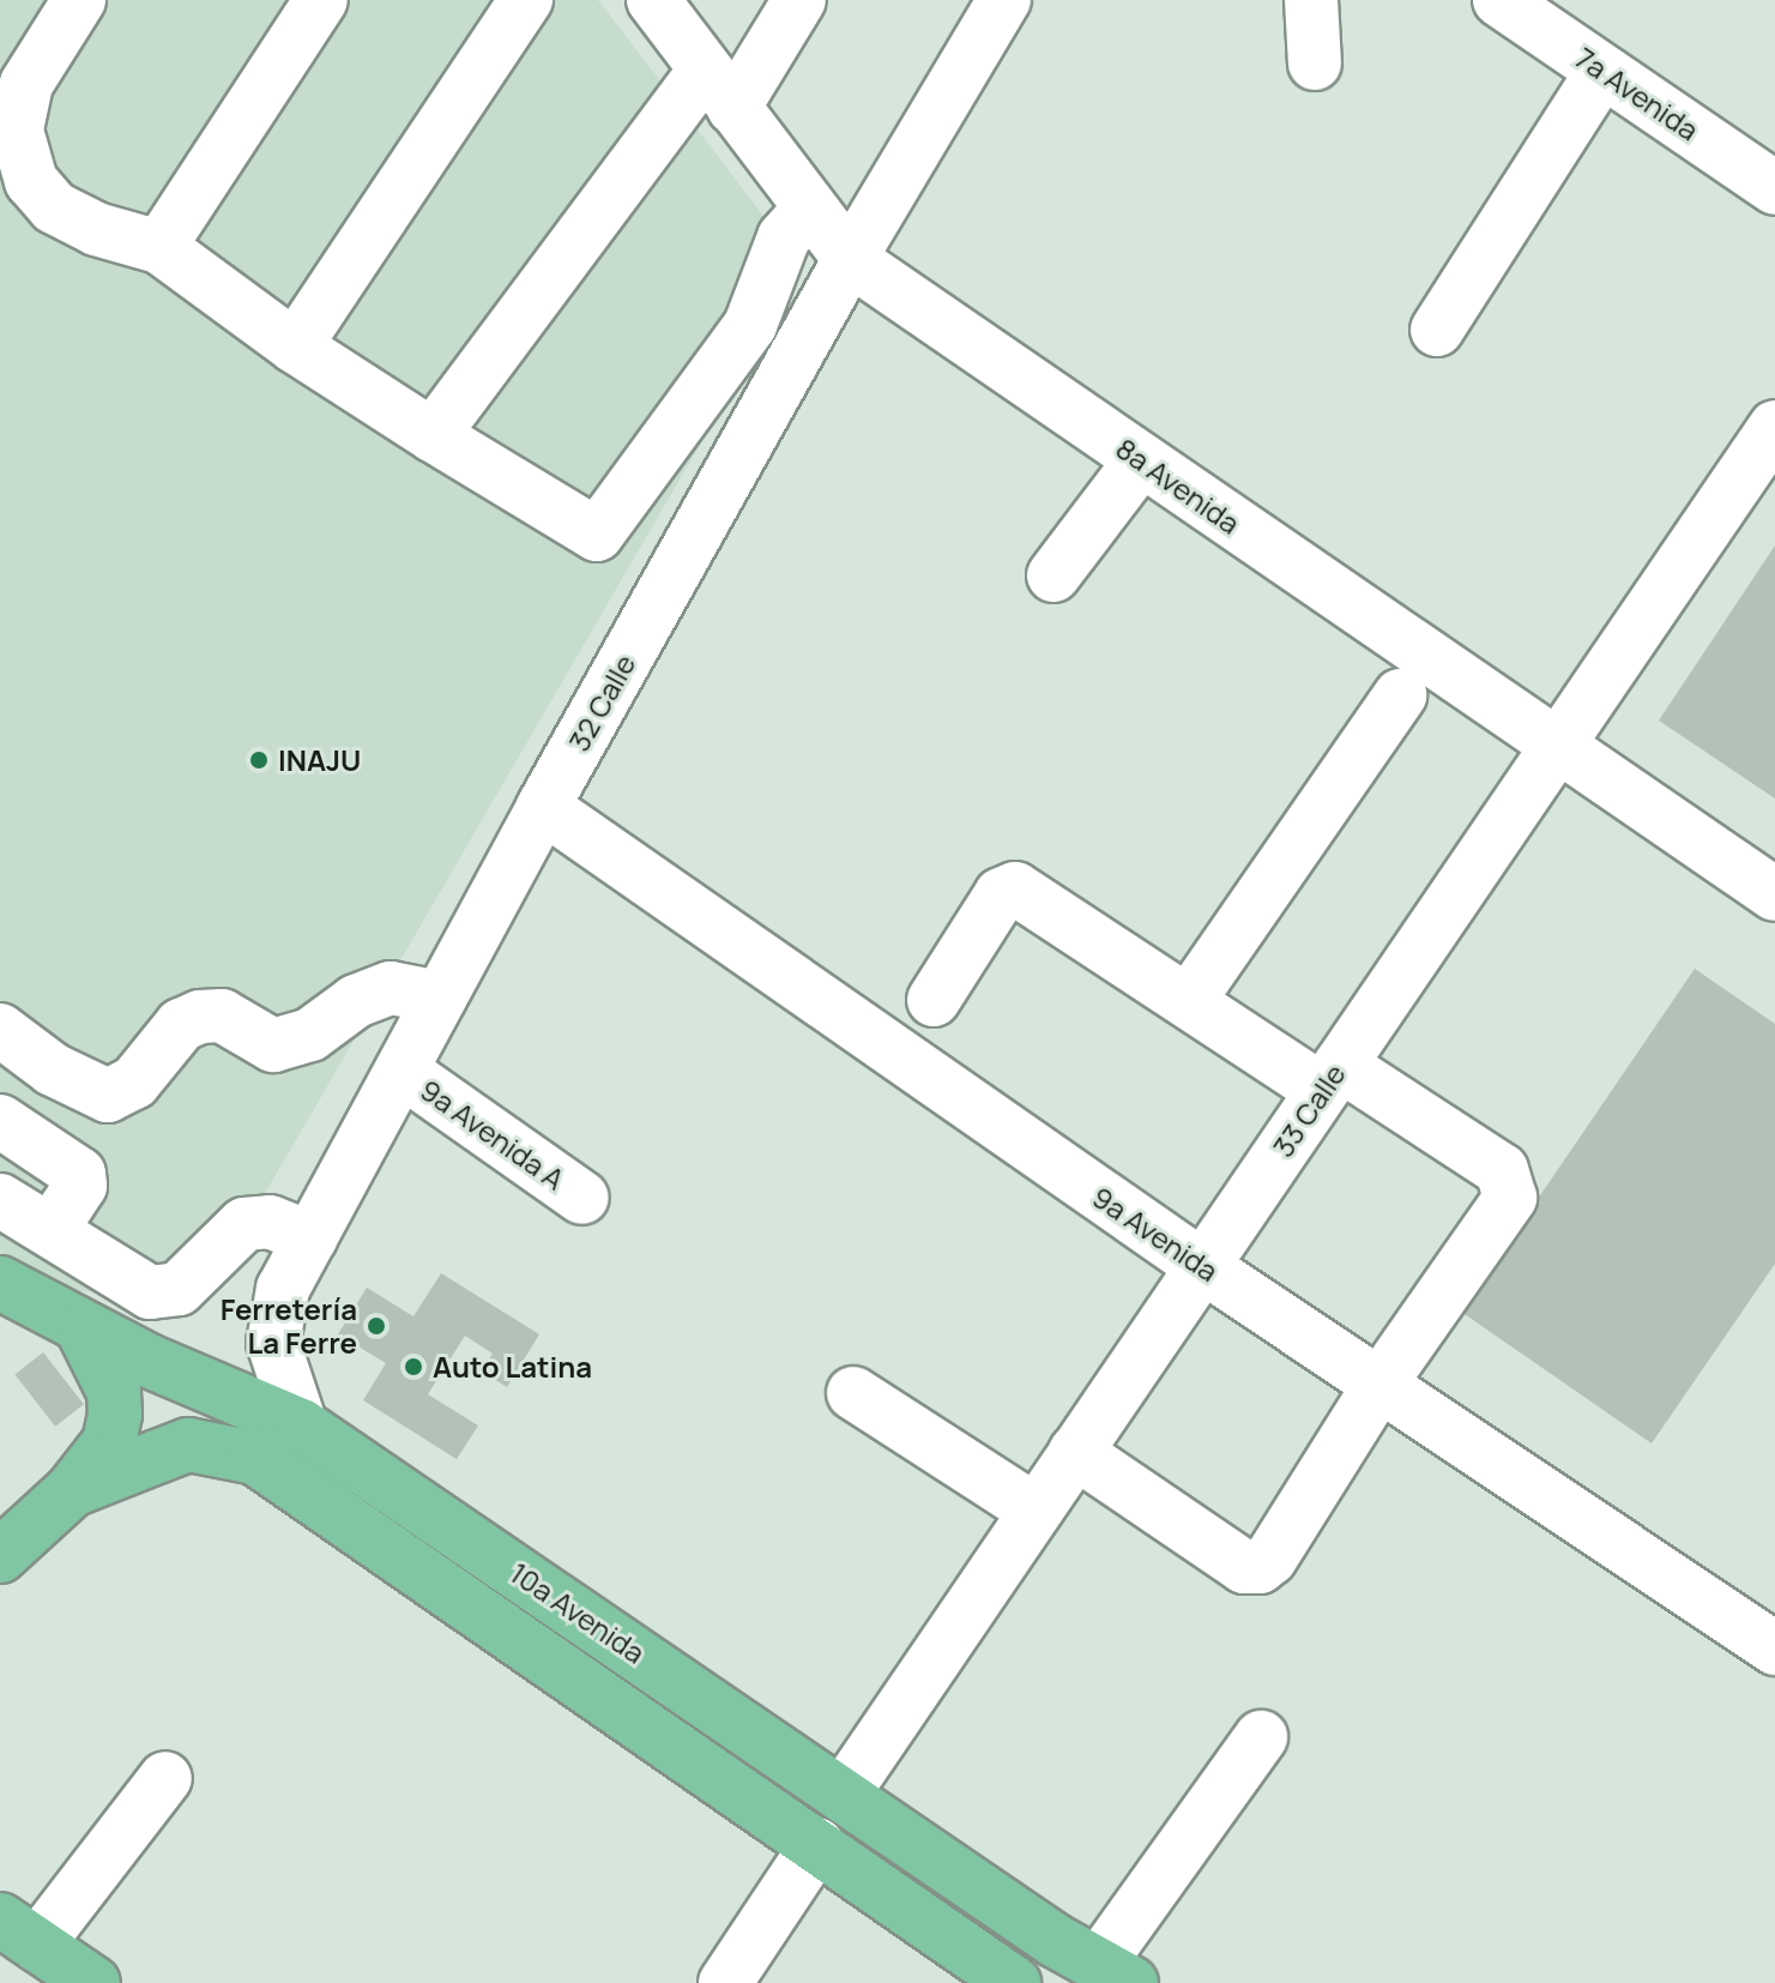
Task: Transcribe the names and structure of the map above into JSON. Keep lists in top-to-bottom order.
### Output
{
  "streets": {
    "main road": ["10a Avenida"],
    "street": [
      "7a Avenida",
      "8a Avenida",
      "32 Calle",
      "33 Calle",
      "9a Avenida A",
      "9a Avenida"
    ]
  },
  "crossings": [
    ["8a Avenida", "32 Calle"],
    ["8a Avenida", "33 Calle"],
    ["32 Calle", "9a Avenida A"],
    ["32 Calle", "9a Avenida"],
    ["32 Calle", "10a Avenida"],
    ["33 Calle", "9a Avenida"],
    ["33 Calle", "10a Avenida"]
  ],
  "places": ["INAJU", "Ferretería La Ferre", "Auto Latina"]
}
